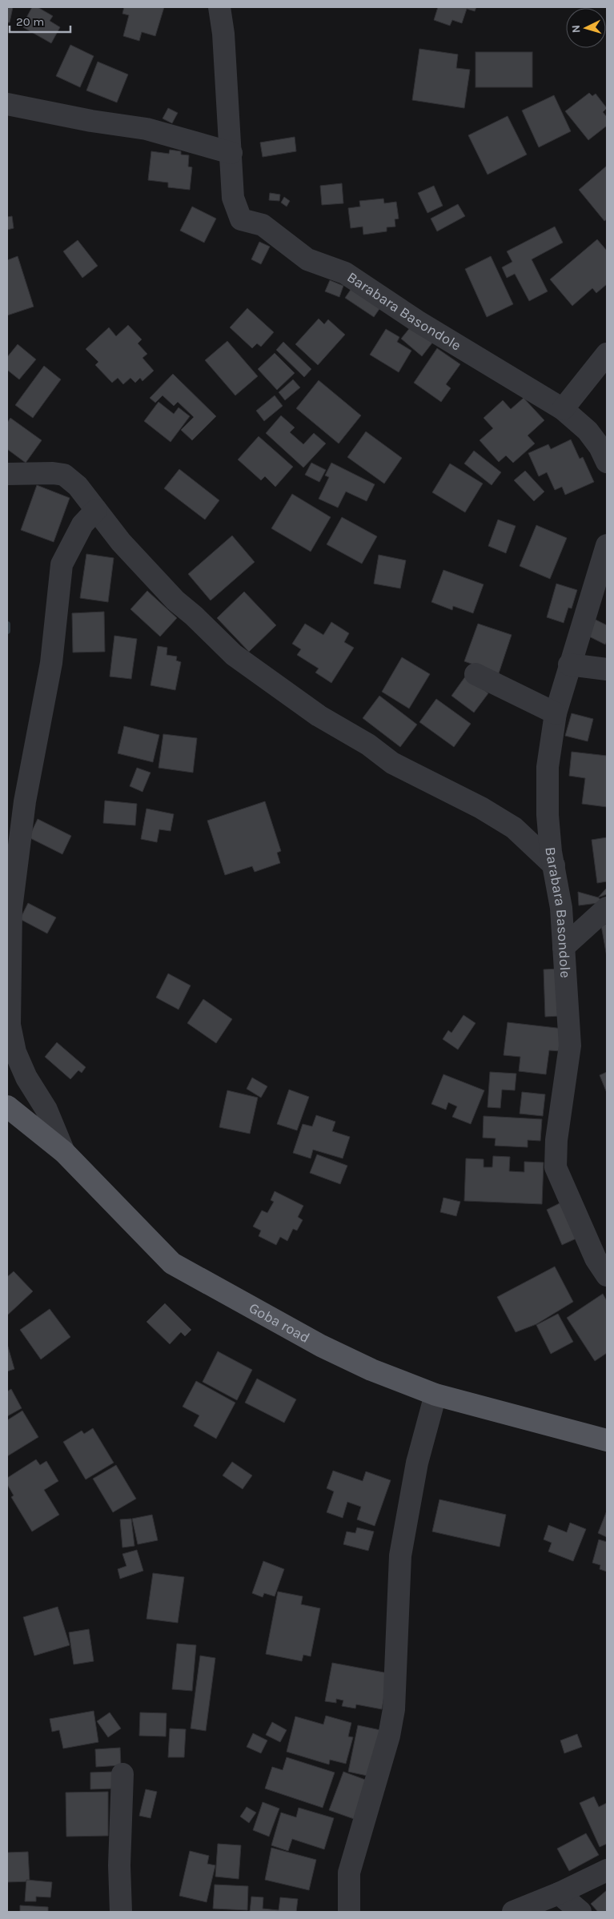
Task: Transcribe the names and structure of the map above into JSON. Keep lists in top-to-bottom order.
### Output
{
  "streets": {
    "main road": ["Goba road"],
    "street": ["Barabara Basondole"]
  },
  "scale_bar": "20 m",
  "north": "left"
}
